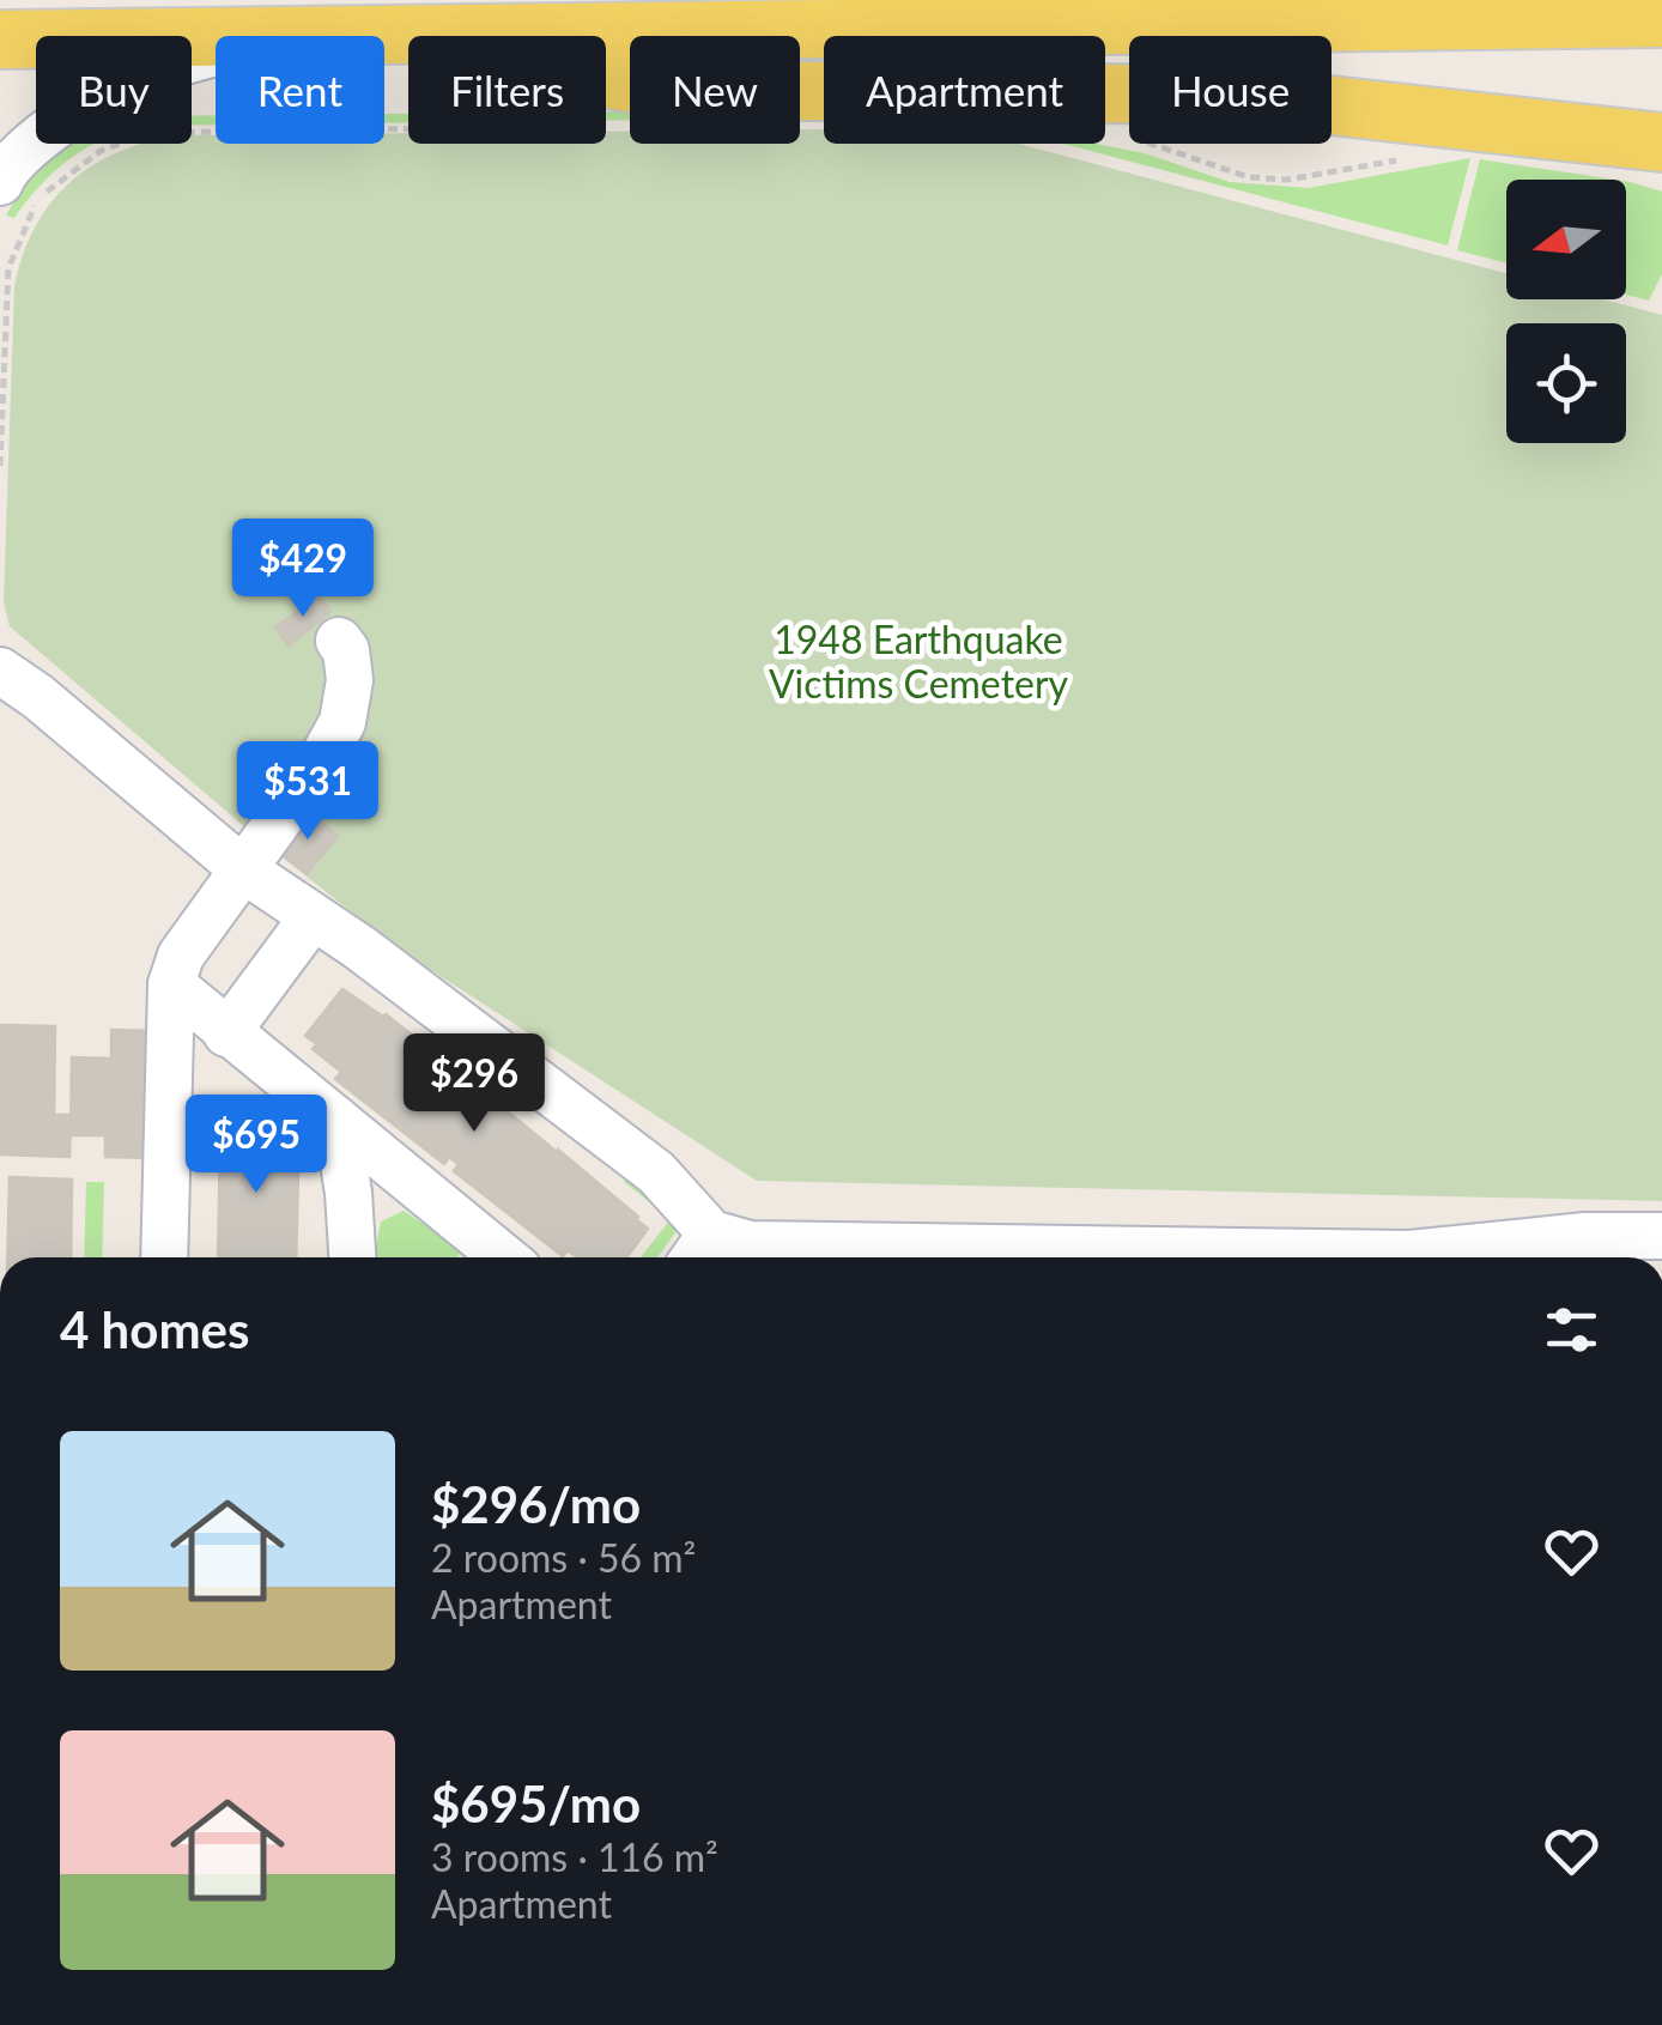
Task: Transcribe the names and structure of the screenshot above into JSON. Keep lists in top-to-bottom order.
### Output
{
  "parks": ["1948 Earthquake Victims Cemetery"],
  "north": "left",
  "page": {
    "chip": [
      "Buy",
      "Rent",
      "Filters",
      "New",
      "Apartment",
      "House"
    ],
    "price": [
      "$429",
      "$531",
      "$296",
      "$695"
    ],
    "heading": "4 homes",
    "list": [
      {
        "name": "$296/mo",
        "note": "2 rooms · 56 m² · Apartment"
      },
      {
        "name": "$695/mo",
        "note": "3 rooms · 116 m² · Apartment"
      }
    ]
  }
}
